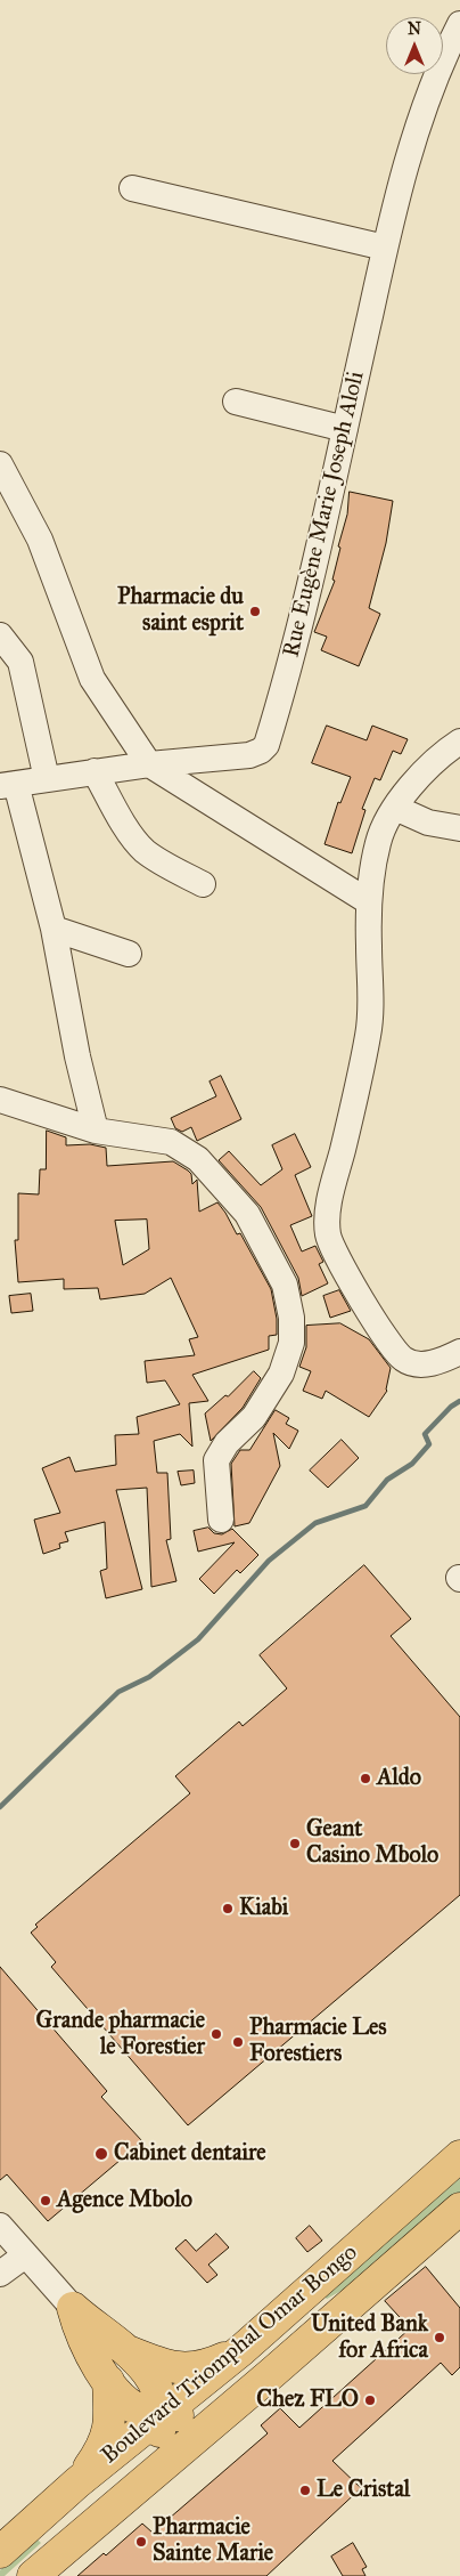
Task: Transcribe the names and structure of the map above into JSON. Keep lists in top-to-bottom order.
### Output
{
  "streets": {
    "main road": ["Boulevard Triomphal Omar Bongo"],
    "street": ["Rue Eugène Marie Joseph Aloli"]
  },
  "places": [
    "Pharmacie du saint esprit",
    "Aldo",
    "Geant Casino Mbolo",
    "Kiabi",
    "Grande pharmacie le Forestier",
    "Pharmacie Les Forestiers",
    "Cabinet dentaire",
    "Agence Mbolo",
    "United Bank for Africa",
    "Chez FLO",
    "Le Cristal",
    "Pharmacie Sainte Marie"
  ],
  "north": "top"
}
